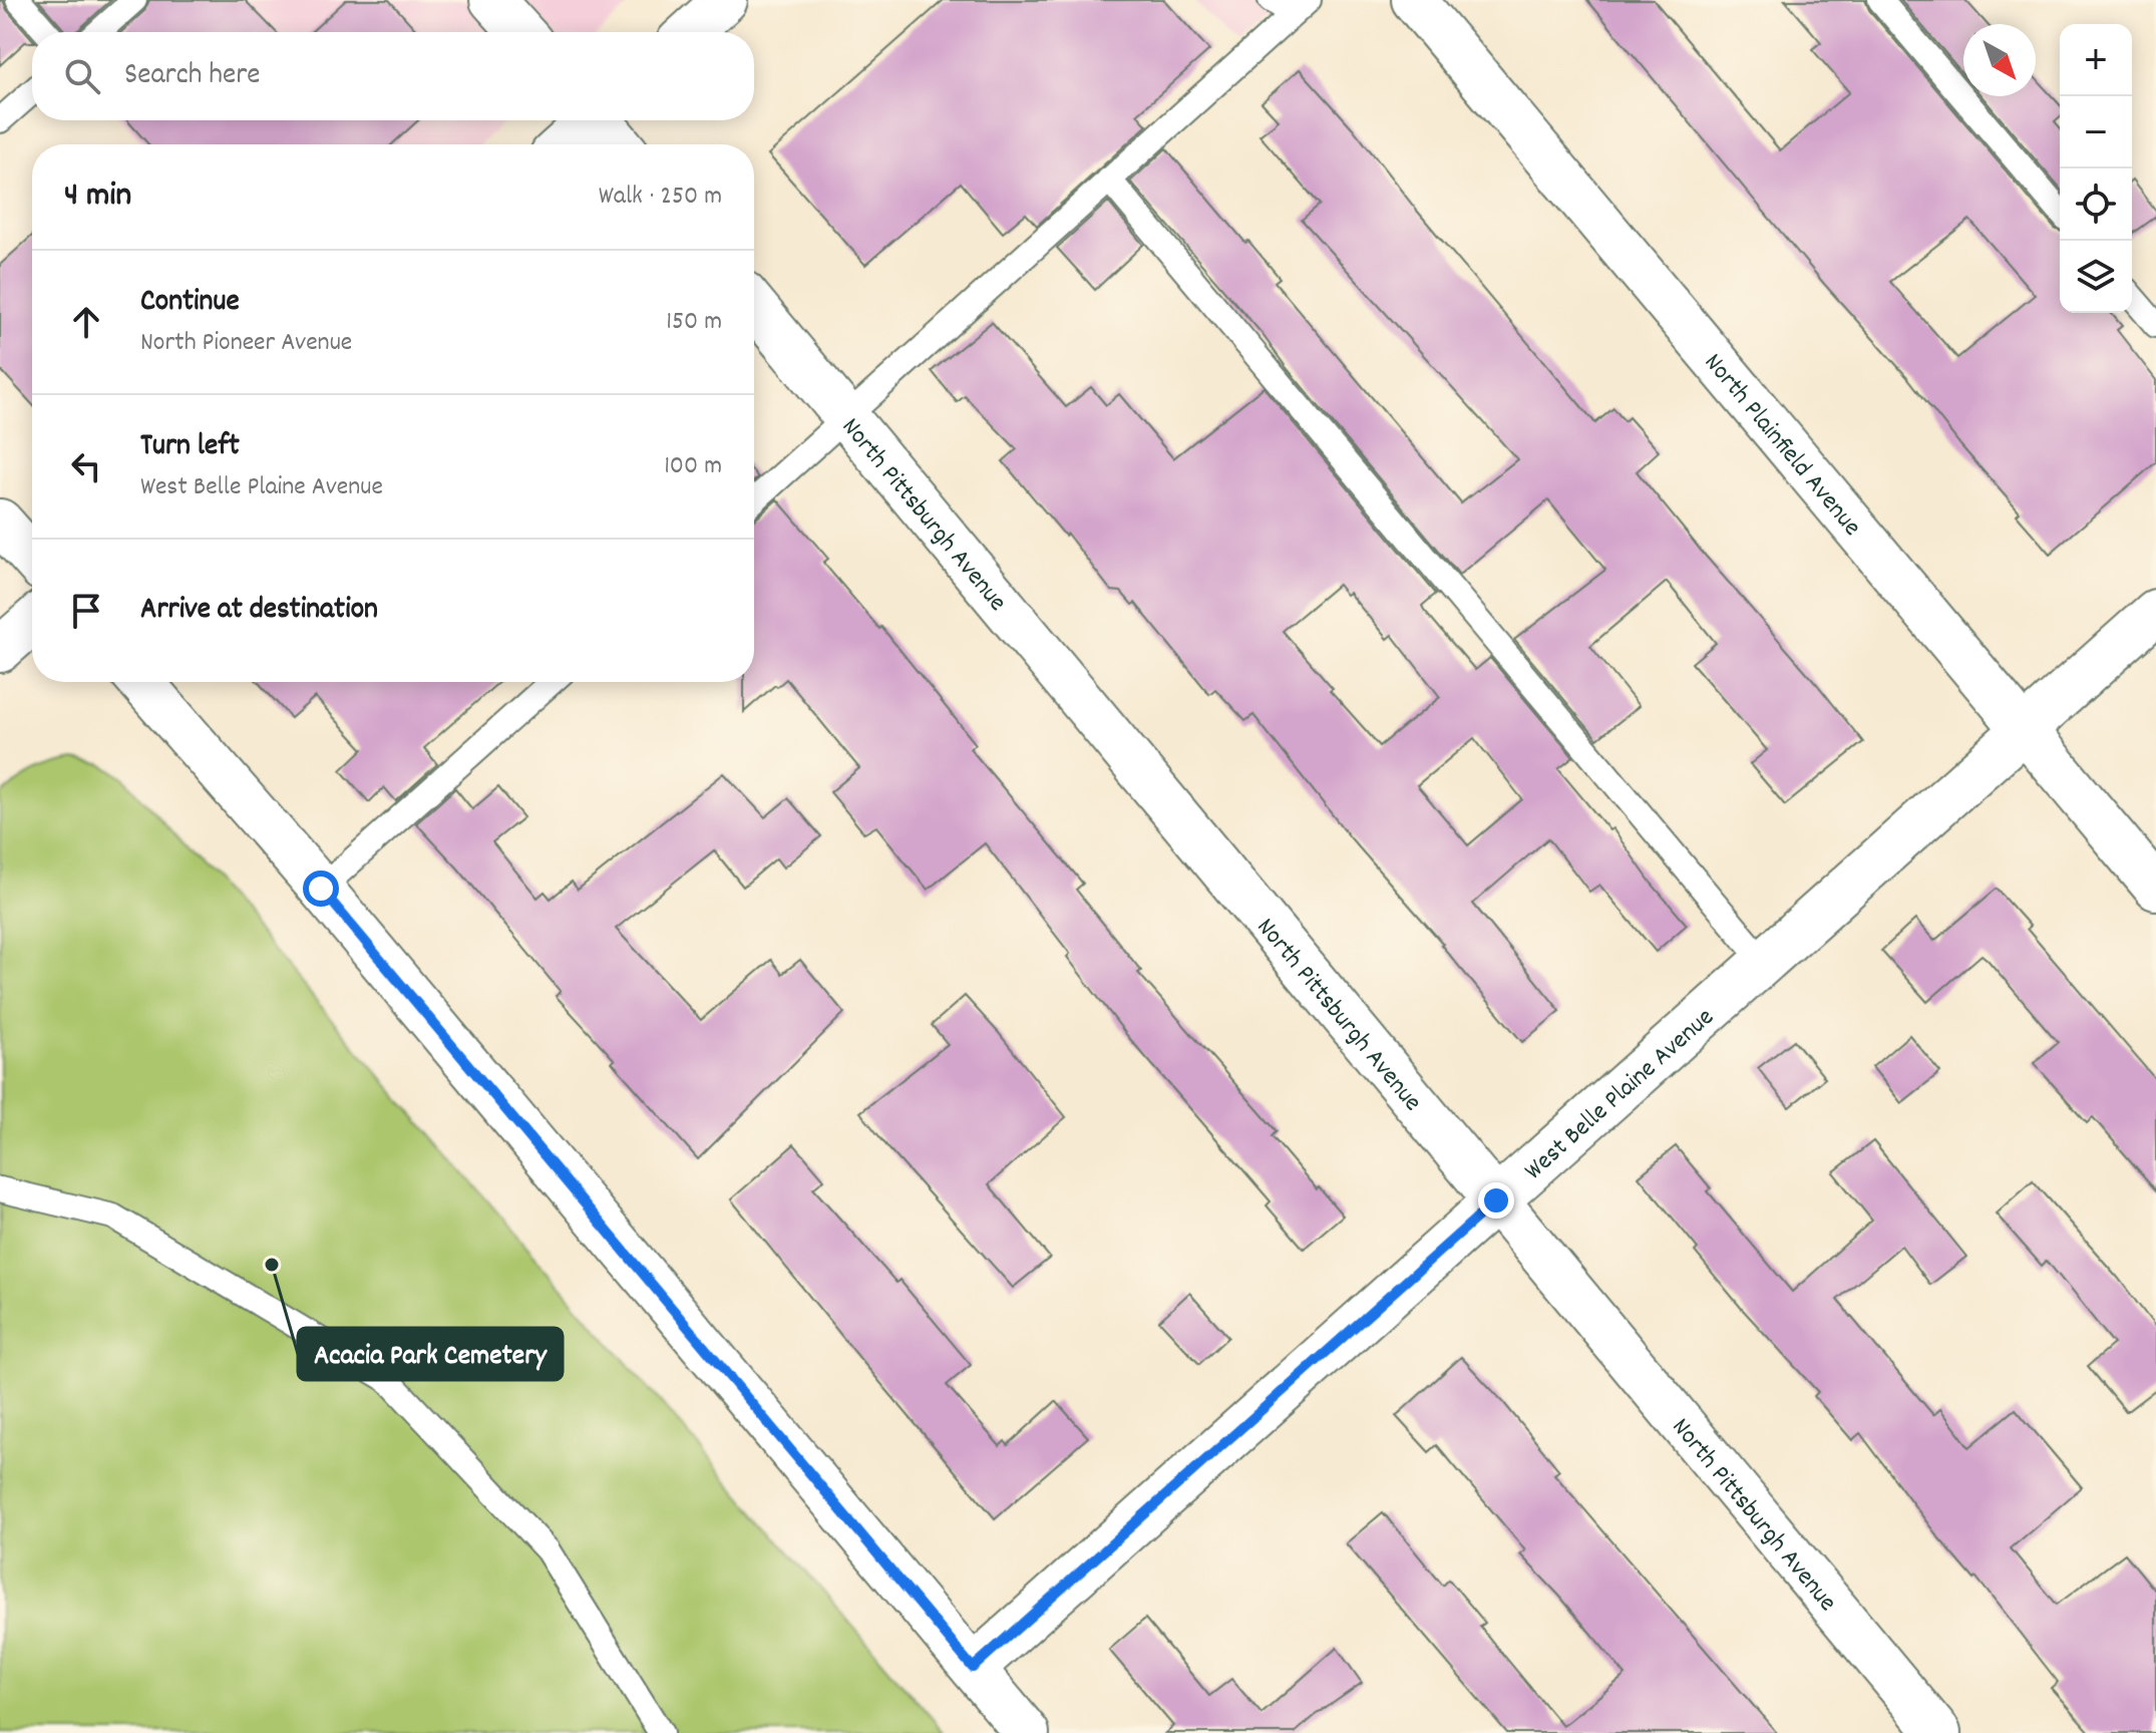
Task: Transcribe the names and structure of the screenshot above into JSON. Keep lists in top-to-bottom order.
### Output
{
  "streets": {
    "street": ["North Plainfield Avenue", "North Pittsburgh Avenue", "West Belle Plaine Avenue"]
  },
  "crossings": [
    ["North Plainfield Avenue", "West Belle Plaine Avenue"],
    ["North Pittsburgh Avenue", "West Belle Plaine Avenue"]
  ],
  "places": ["Acacia Park Cemetery"],
  "north": "bottom right",
  "page": {
    "map_buttons": ["+", "−"],
    "search": "Search here",
    "heading": ["4 min", "Walk · 250 m"],
    "list": [
      ["Continue", "North Pioneer Avenue", "150 m"],
      ["Turn left", "West Belle Plaine Avenue", "100 m"],
      "Arrive at destination"
    ]
  }
}
